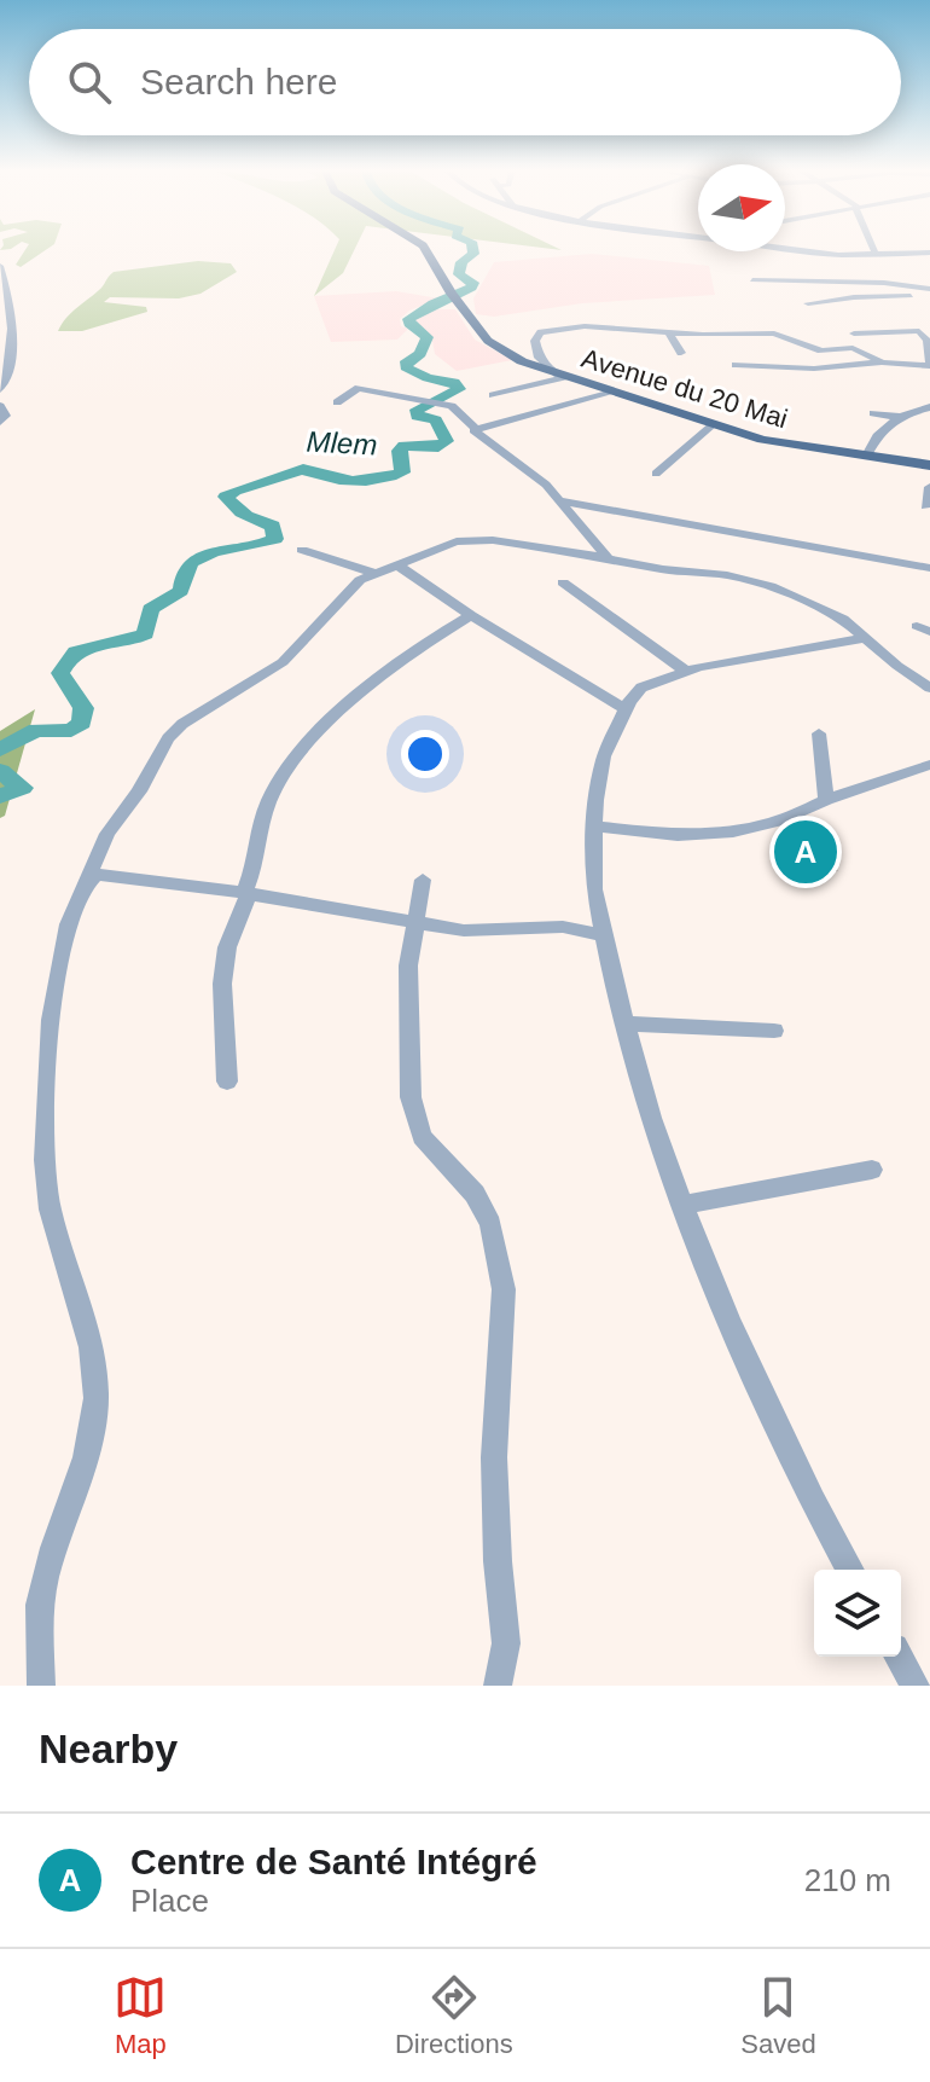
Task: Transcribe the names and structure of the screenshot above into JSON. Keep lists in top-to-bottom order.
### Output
{
  "streets": {
    "main road": ["Avenue du 20 Mai"]
  },
  "water": ["Mlem"],
  "north": "right",
  "page": {
    "search": "Search here",
    "pins": "A",
    "heading": "Nearby",
    "list": [
      {
        "mark": "A",
        "name": "Centre de Santé Intégré",
        "note": "Place",
        "value": "210 m"
      }
    ],
    "nav": ["Map", "Directions", "Saved"]
  }
}
